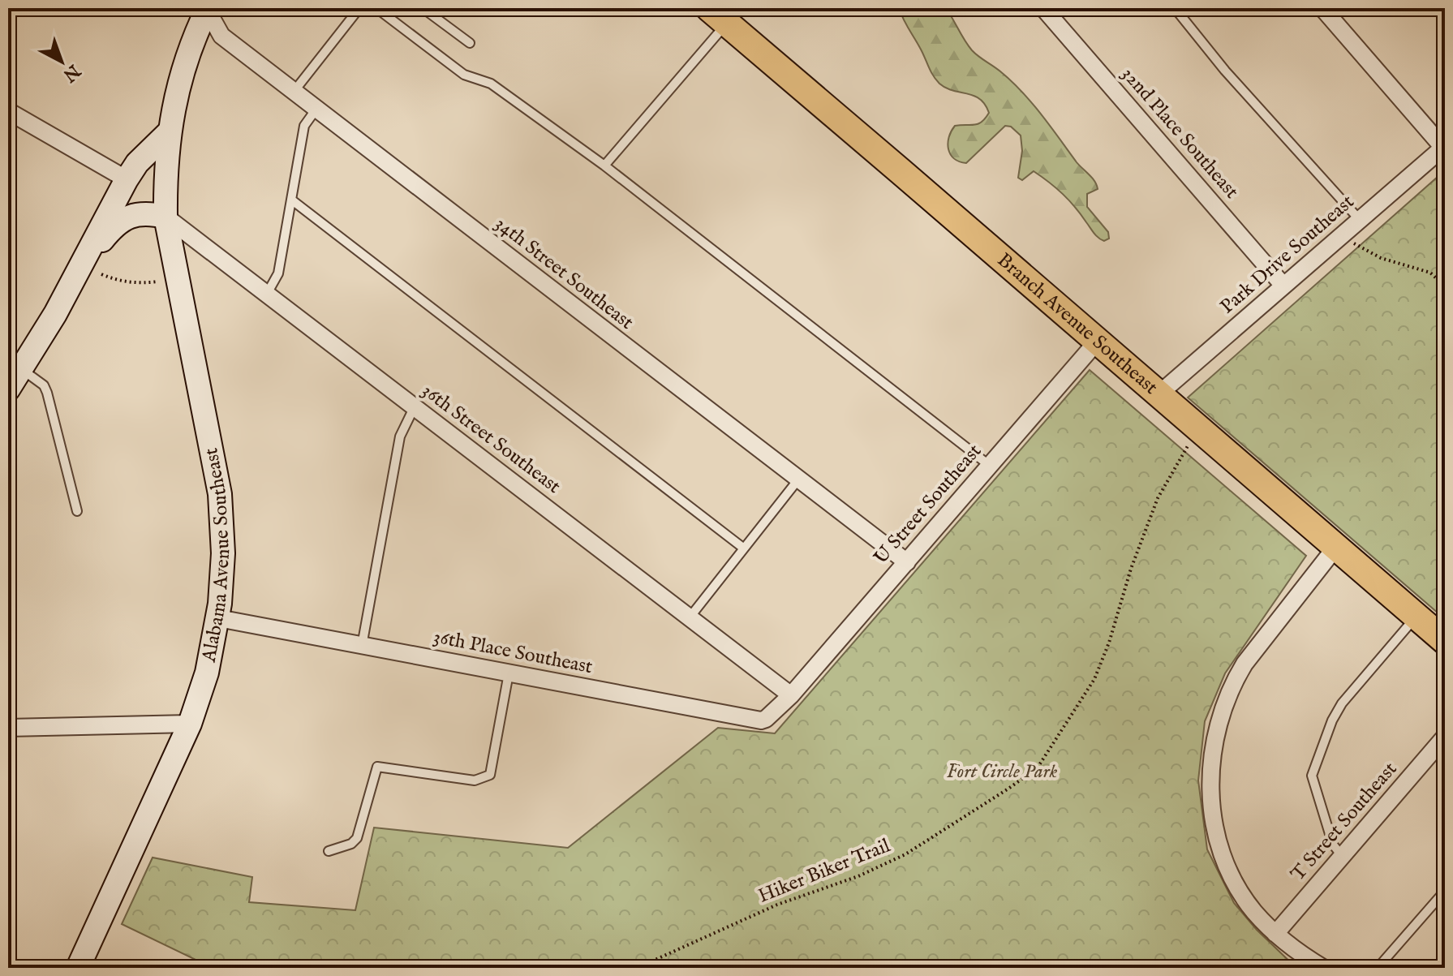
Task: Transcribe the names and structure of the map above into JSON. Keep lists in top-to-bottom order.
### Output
{
  "streets": {
    "highway": ["Branch Avenue Southeast"],
    "main road": ["Alabama Avenue Southeast"],
    "street": [
      "32nd Place Southeast",
      "Park Drive Southeast",
      "34th Street Southeast",
      "36th Street Southeast",
      "U Street Southeast",
      "36th Place Southeast",
      "T Street Southeast"
    ],
    "path": ["Hiker Biker Trail"]
  },
  "crossings": [
    ["32nd Place Southeast", "Park Drive Southeast"],
    ["Park Drive Southeast", "Branch Avenue Southeast"],
    ["34th Street Southeast", "U Street Southeast"],
    ["34th Street Southeast", "Alabama Avenue Southeast"],
    ["Branch Avenue Southeast", "U Street Southeast"],
    ["Branch Avenue Southeast", "Hiker Biker Trail"],
    ["36th Street Southeast", "U Street Southeast"],
    ["36th Street Southeast", "Alabama Avenue Southeast"],
    ["36th Street Southeast", "36th Place Southeast"],
    ["U Street Southeast", "36th Place Southeast"],
    ["Alabama Avenue Southeast", "36th Place Southeast"]
  ],
  "parks": ["Fort Circle Park"],
  "north": "bottom right"
}
